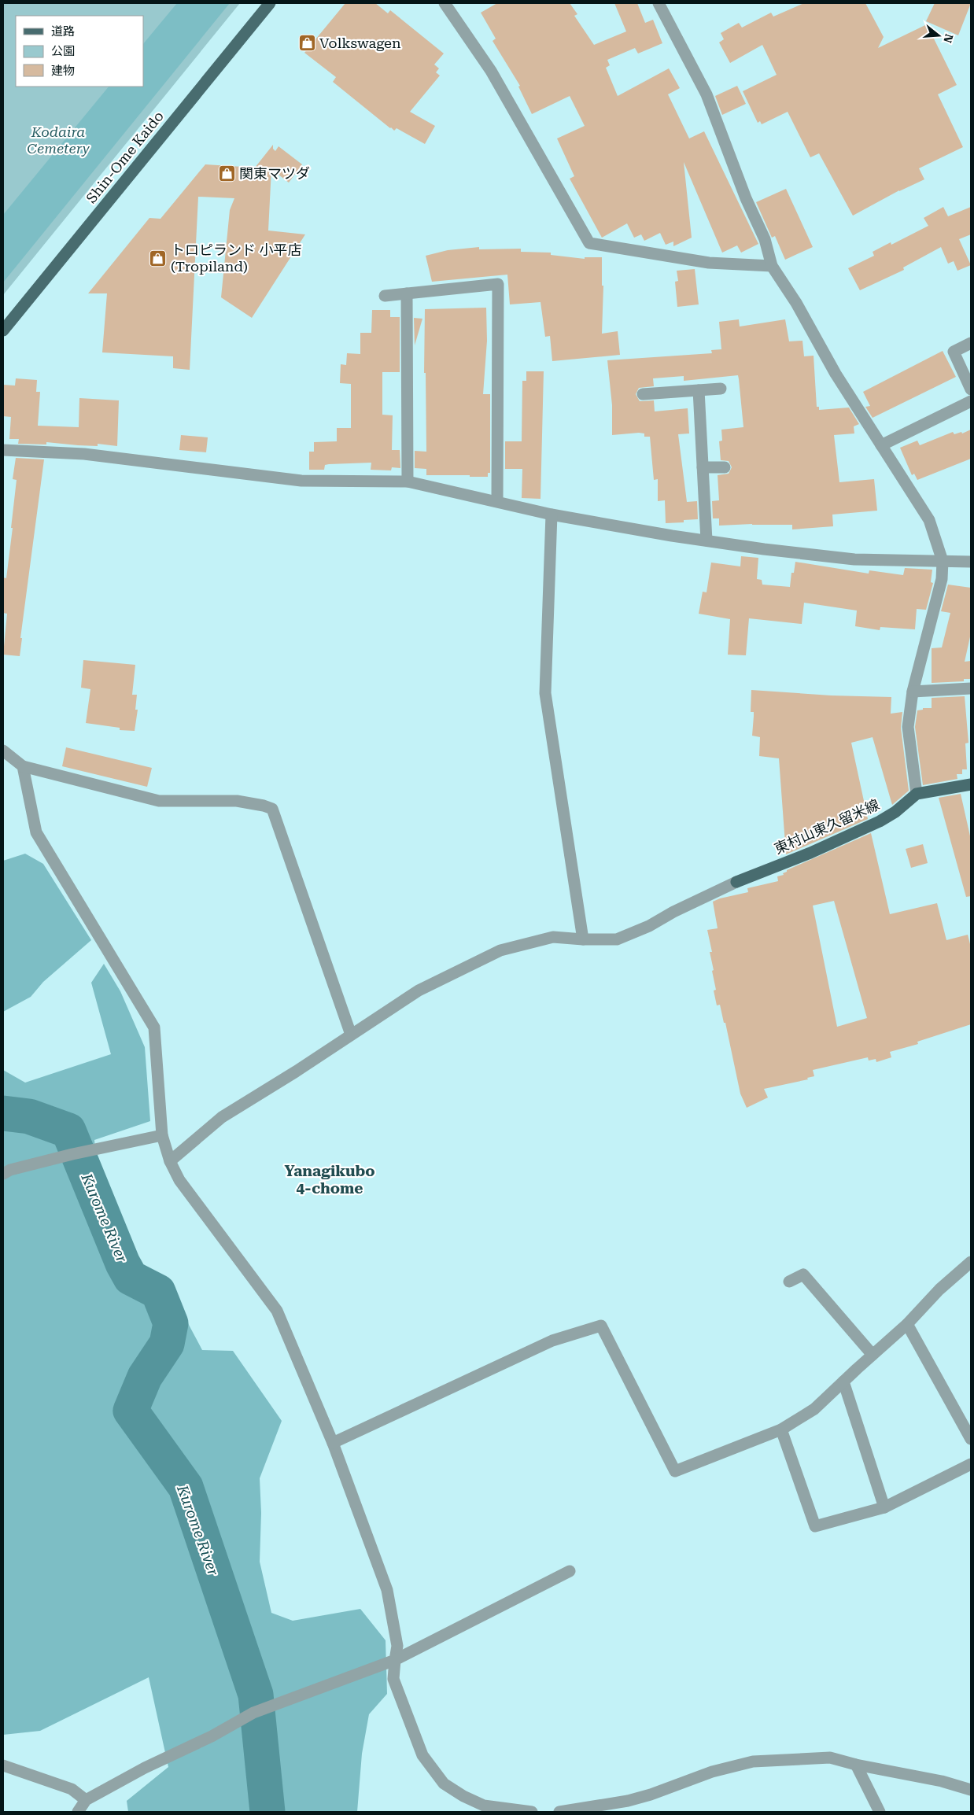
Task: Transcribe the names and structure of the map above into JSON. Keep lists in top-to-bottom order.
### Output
{
  "streets": {
    "main road": ["Shin-Ome Kaido", "東村山東久留米線"]
  },
  "districts": ["Yanagikubo 4-chome"],
  "water": ["Kurome River"],
  "parks": ["Kodaira Cemetery"],
  "places": {
    "shop": ["Volkswagen", "関東マツダ", "トロピランド 小平店 (Tropiland)"]
  },
  "legend": ["道路", "公園", "建物"],
  "north": "right"
}
